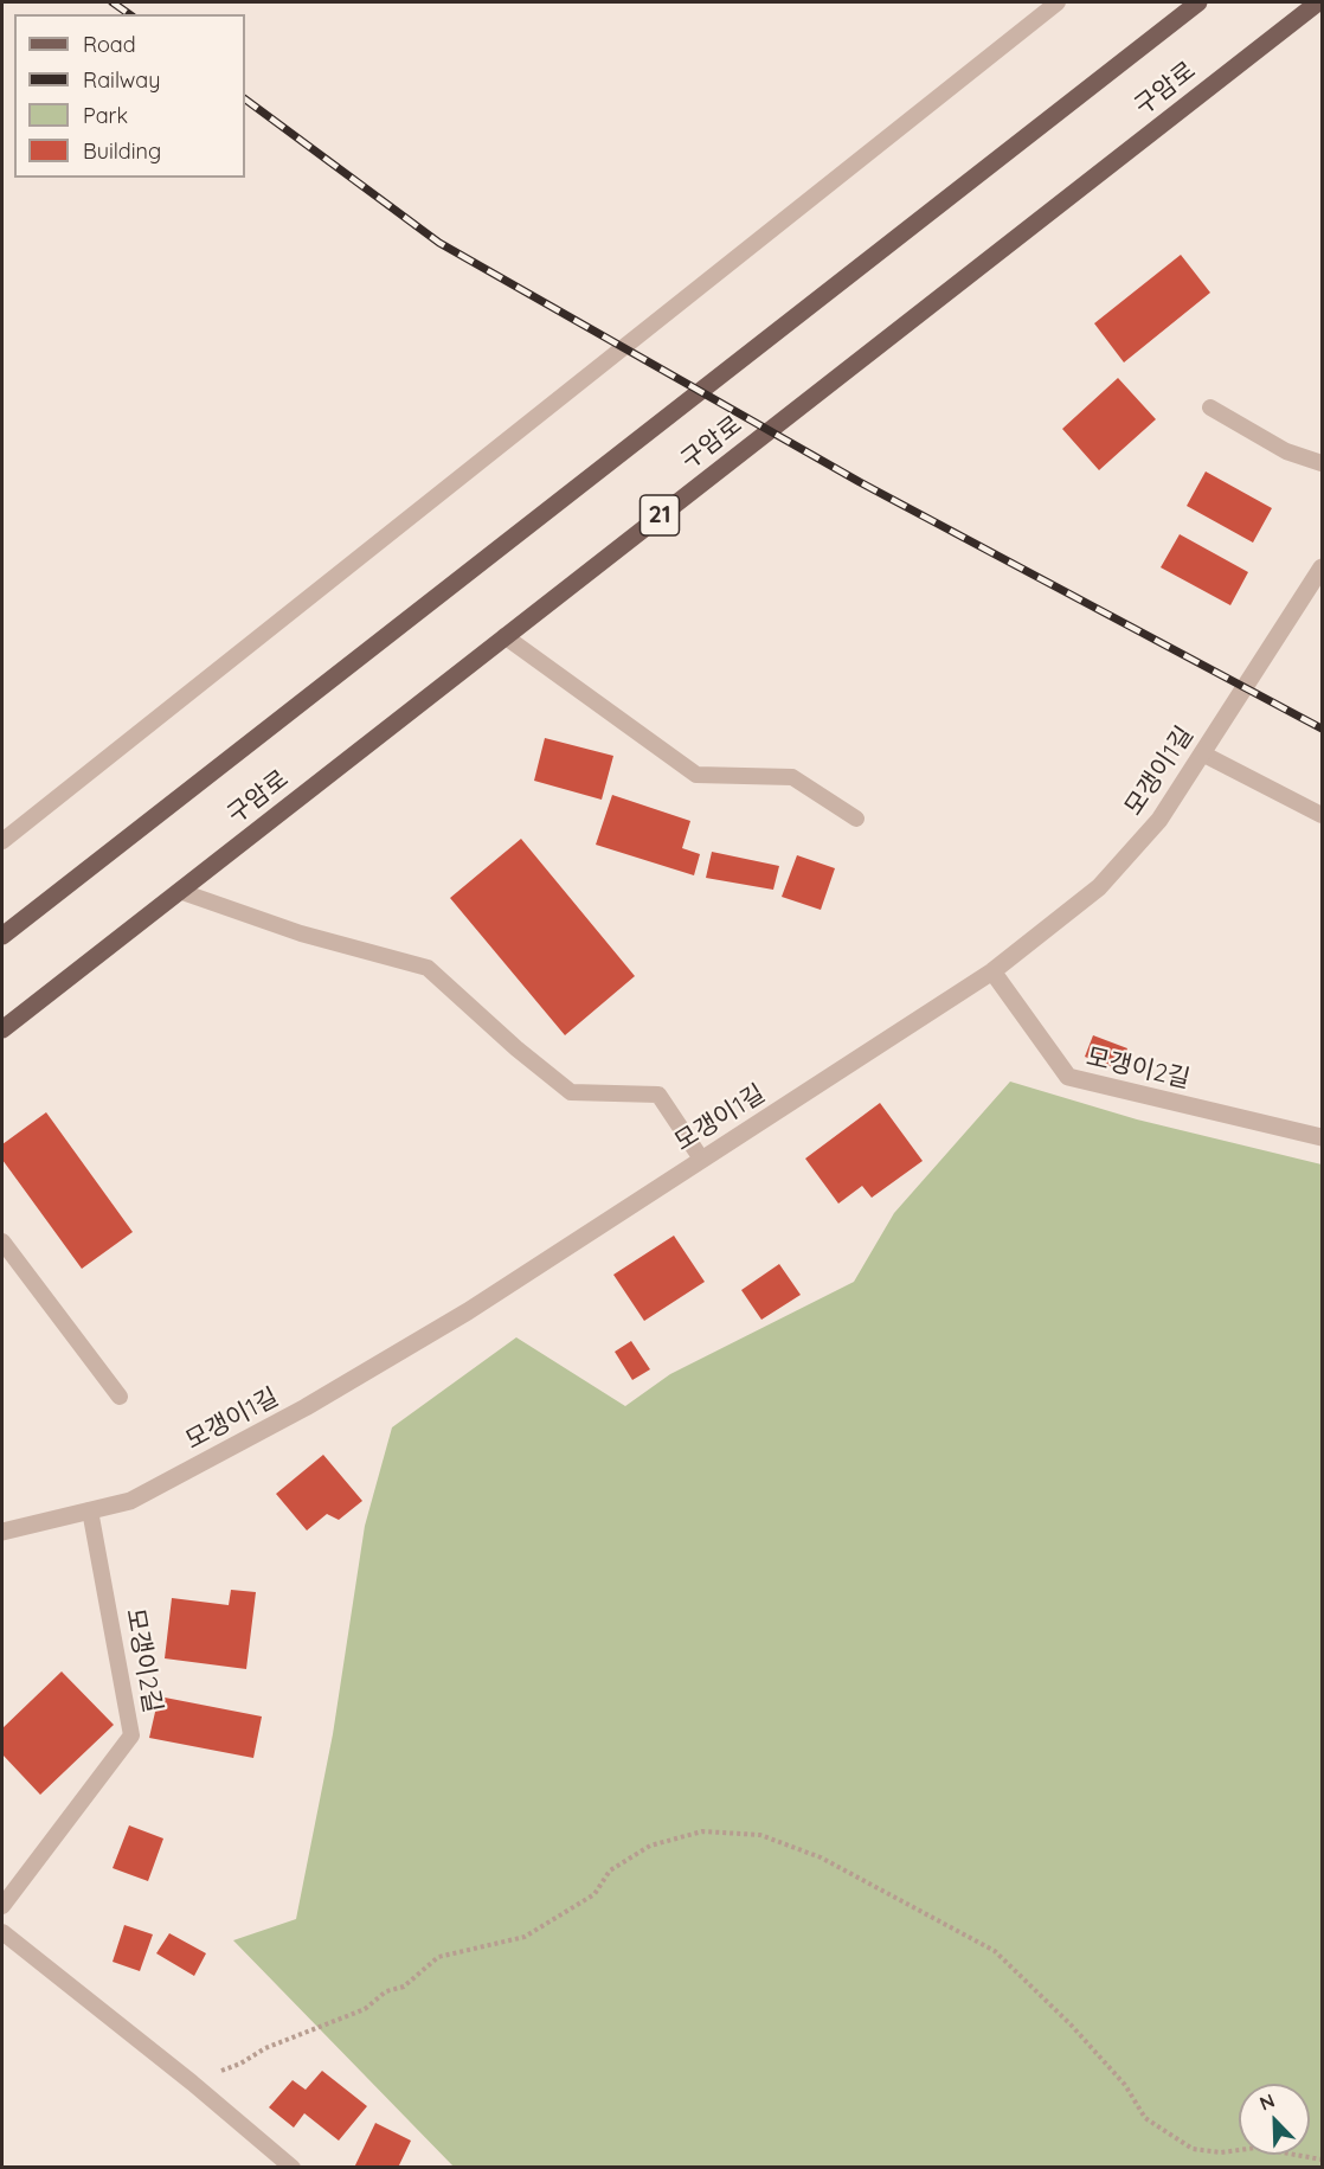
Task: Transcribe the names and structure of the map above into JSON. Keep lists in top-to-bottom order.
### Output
{
  "streets": {
    "main road": ["구암로", "21"],
    "street": ["모갱이1길", "모갱이2길"]
  },
  "crossings": [
    ["모갱이1길", "모갱이2길"]
  ],
  "legend": [
    "Road",
    "Railway",
    "Park",
    "Building"
  ],
  "north": "top left"
}
